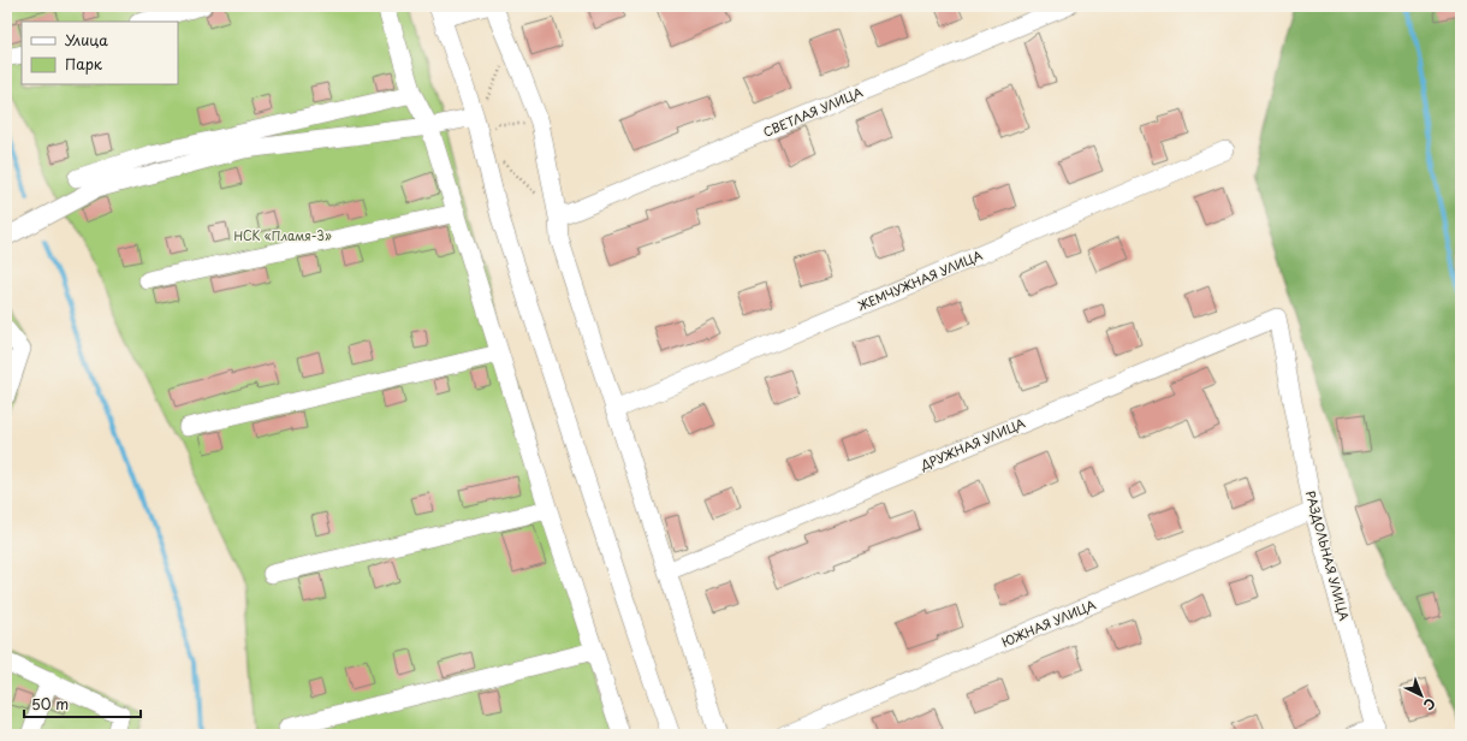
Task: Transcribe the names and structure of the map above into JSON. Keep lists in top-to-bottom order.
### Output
{
  "streets": {
    "street": [
      "СВЕТЛАЯ УЛИЦА",
      "ЖЕМЧУЖНАЯ УЛИЦА",
      "ДРУЖНАЯ УЛИЦА",
      "РАЗДОЛЬНАЯ УЛИЦА",
      "ЮЖНАЯ УЛИЦА"
    ]
  },
  "crossings": [
    ["ДРУЖНАЯ УЛИЦА", "РАЗДОЛЬНАЯ УЛИЦА"],
    ["РАЗДОЛЬНАЯ УЛИЦА", "ЮЖНАЯ УЛИЦА"]
  ],
  "parks": ["НСК «Пламя-3»"],
  "legend": ["Улица", "Парк"],
  "scale_bar": "50 m",
  "north": "bottom right"
}
